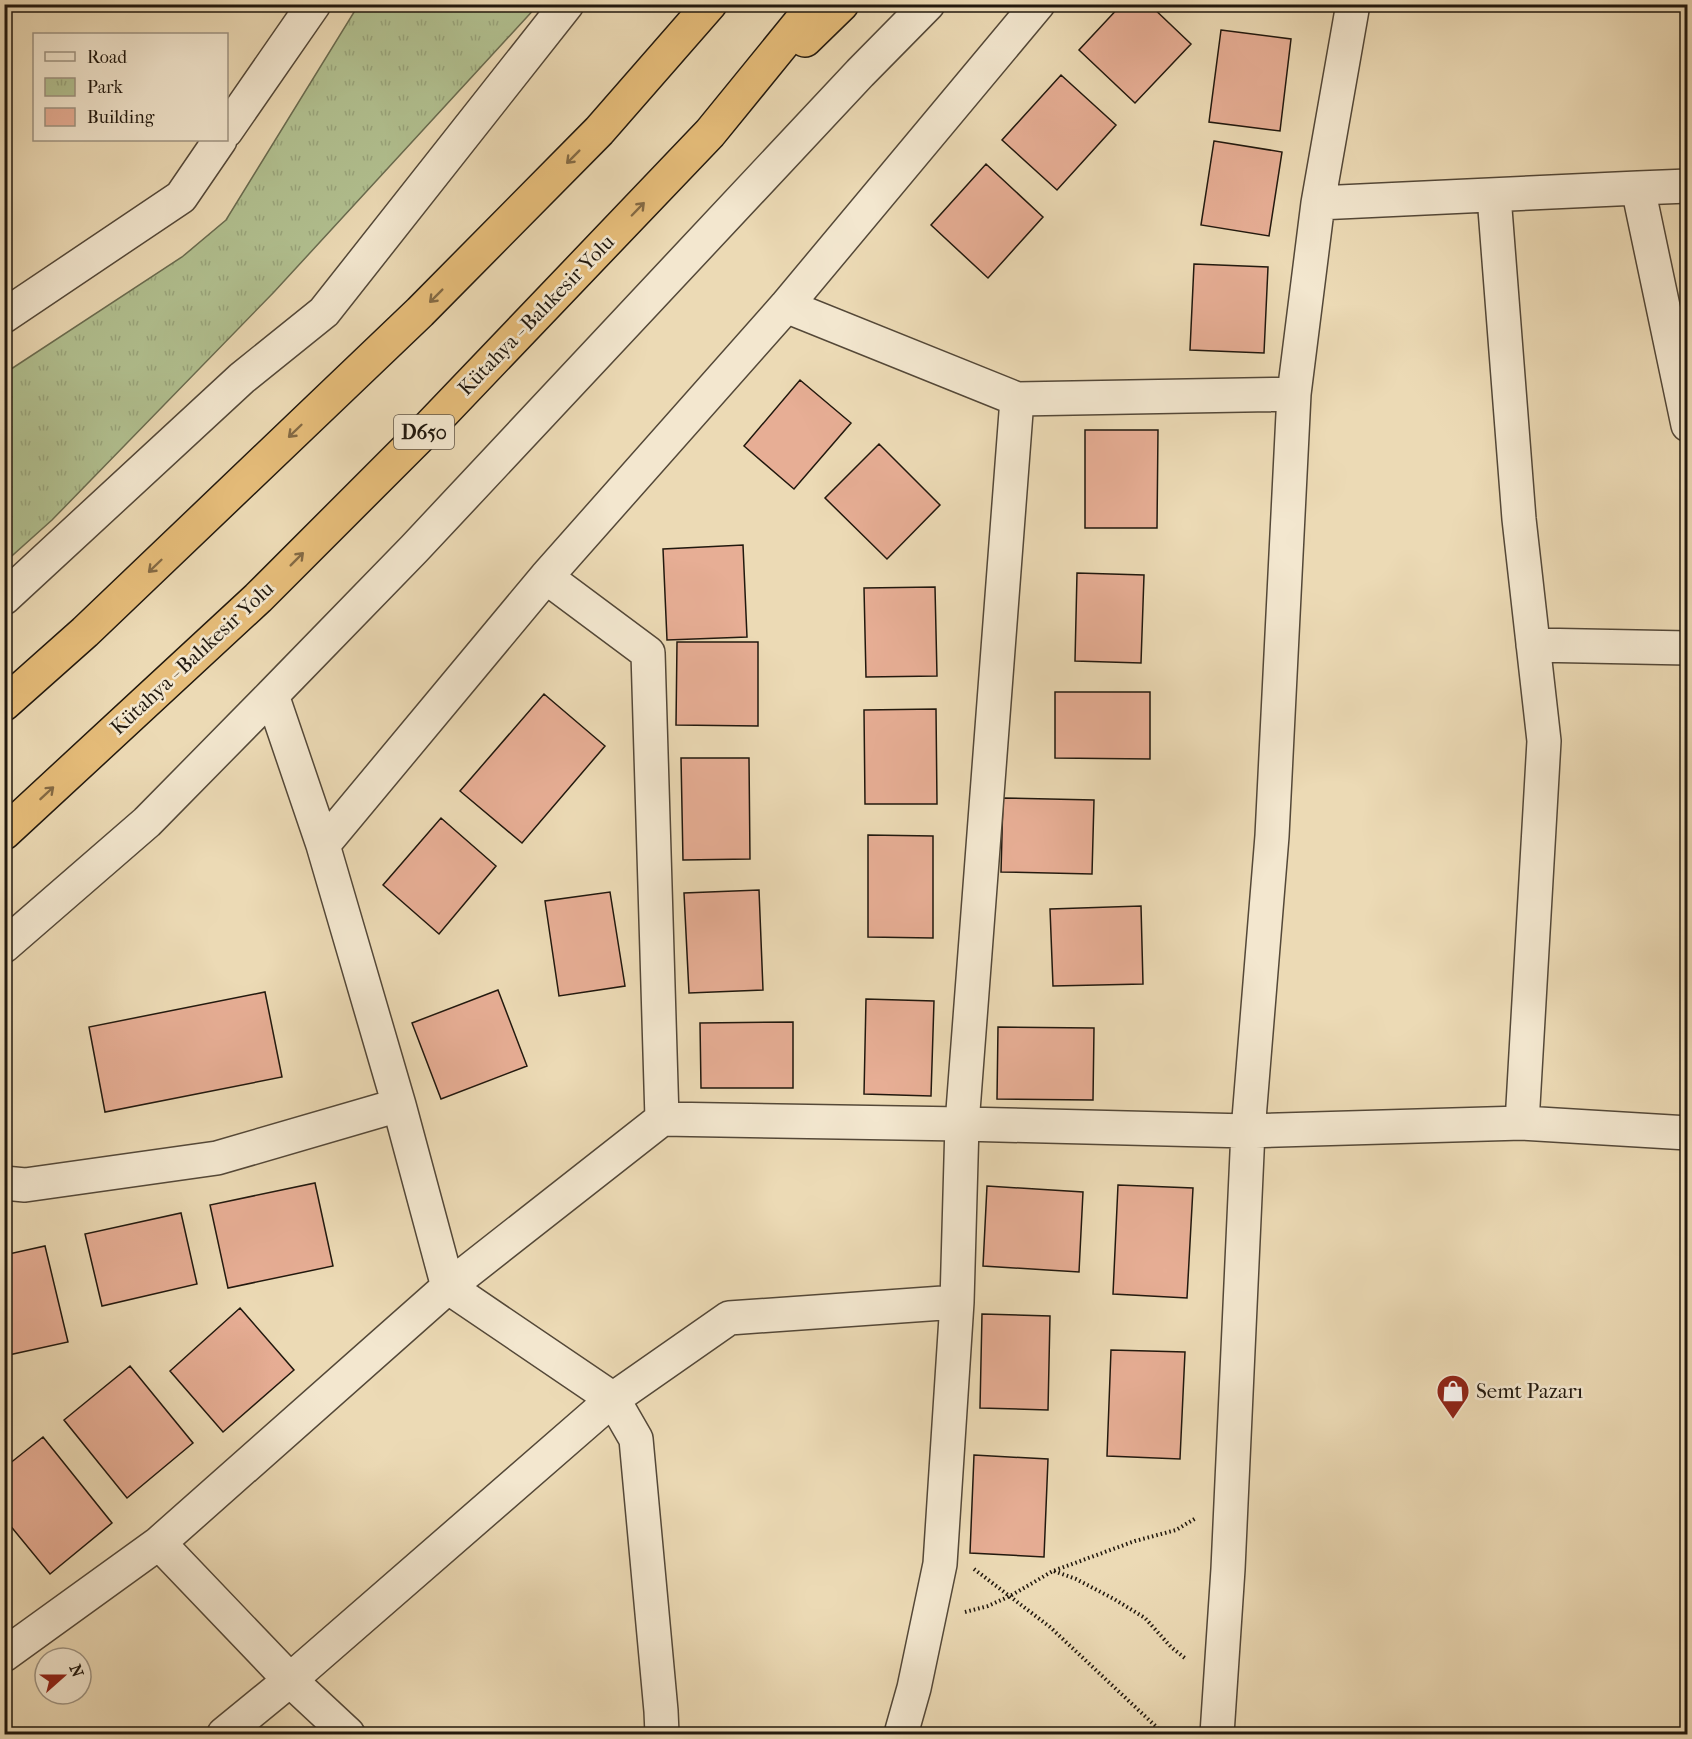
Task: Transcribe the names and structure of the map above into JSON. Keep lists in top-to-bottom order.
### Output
{
  "streets": {
    "highway": ["Kütahya - Balıkesir Yolu", "D650"]
  },
  "places": {
    "shop": ["Semt Pazarı"]
  },
  "legend": ["Road", "Park", "Building"],
  "north": "right"
}
